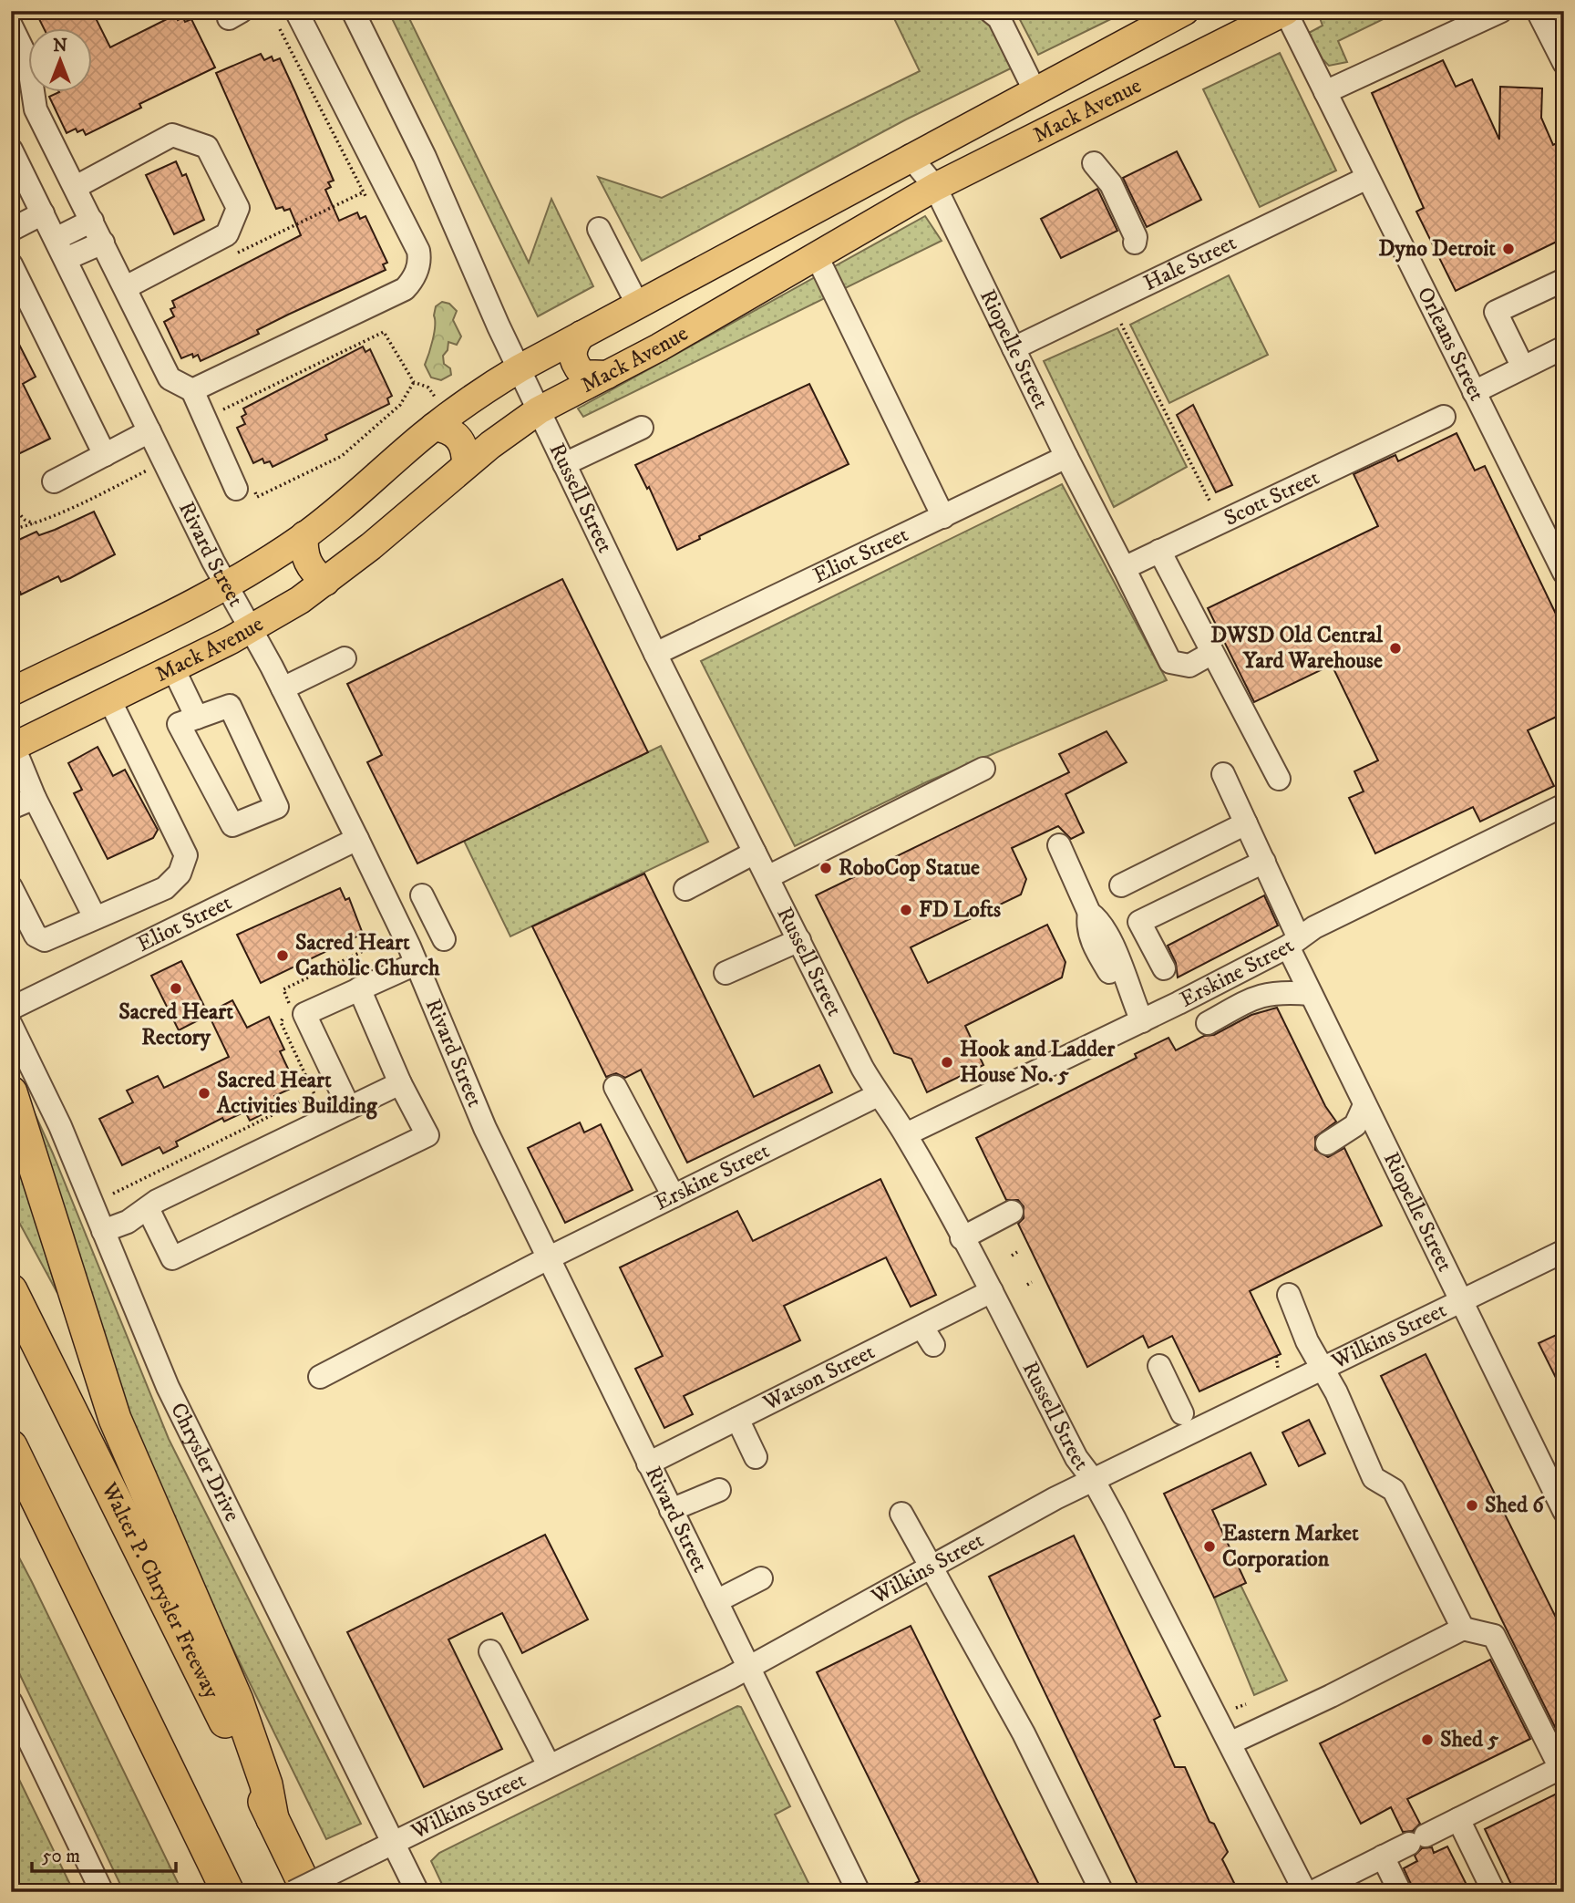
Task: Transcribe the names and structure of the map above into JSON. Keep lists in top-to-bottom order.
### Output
{
  "streets": {
    "highway": ["Walter P. Chrysler Freeway"],
    "main road": ["Mack Avenue"],
    "street": [
      "Hale Street",
      "Orleans Street",
      "Riopelle Street",
      "Russell Street",
      "Scott Street",
      "Rivard Street",
      "Eliot Street",
      "Erskine Street",
      "Wilkins Street",
      "Watson Street",
      "Chrysler Drive"
    ]
  },
  "crossings": [
    ["Mack Avenue", "Orleans Street"],
    ["Mack Avenue", "Riopelle Street"],
    ["Mack Avenue", "Russell Street"],
    ["Mack Avenue", "Rivard Street"],
    ["Hale Street", "Orleans Street"],
    ["Hale Street", "Riopelle Street"],
    ["Riopelle Street", "Scott Street"],
    ["Riopelle Street", "Eliot Street"],
    ["Riopelle Street", "Erskine Street"],
    ["Riopelle Street", "Wilkins Street"],
    ["Russell Street", "Eliot Street"],
    ["Russell Street", "Erskine Street"],
    ["Russell Street", "Wilkins Street"],
    ["Russell Street", "Watson Street"],
    ["Rivard Street", "Eliot Street"],
    ["Rivard Street", "Erskine Street"],
    ["Rivard Street", "Wilkins Street"],
    ["Rivard Street", "Watson Street"],
    ["Wilkins Street", "Chrysler Drive"]
  ],
  "places": [
    "Dyno Detroit",
    "DWSD Old Central Yard Warehouse",
    "RoboCop Statue",
    "FD Lofts",
    "Sacred Heart Catholic Church",
    "Sacred Heart Rectory",
    "Hook and Ladder House No. 5",
    "Sacred Heart Activities Building",
    "Shed 6",
    "Eastern Market Corporation",
    "Shed 5"
  ],
  "scale_bar": "50 m",
  "north": "top"
}
